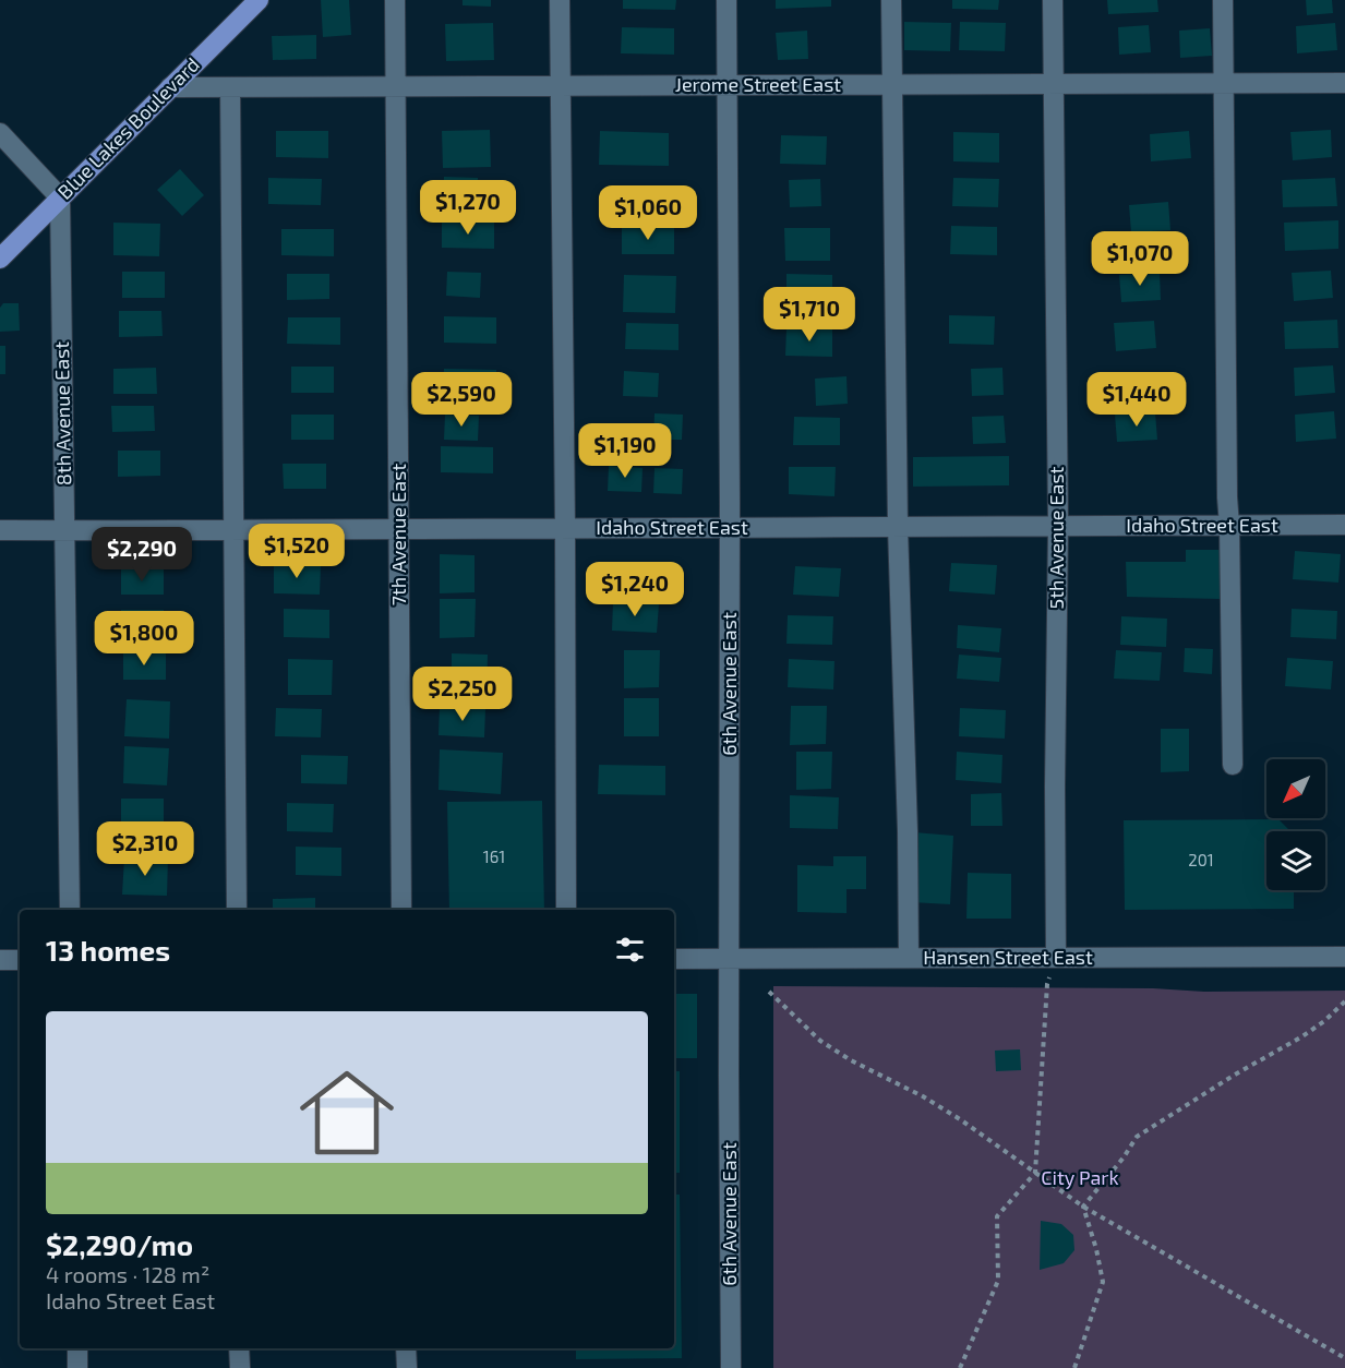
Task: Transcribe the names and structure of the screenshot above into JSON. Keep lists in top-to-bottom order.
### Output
{
  "streets": {
    "main road": ["Blue Lakes Boulevard"],
    "street": [
      "Jerome Street East",
      "8th Avenue East",
      "Idaho Street East",
      "7th Avenue East",
      "5th Avenue East",
      "6th Avenue East",
      "Hansen Street East"
    ]
  },
  "crossings": [
    ["Jerome Street East", "Blue Lakes Boulevard"],
    ["Jerome Street East", "7th Avenue East"],
    ["Jerome Street East", "5th Avenue East"],
    ["Jerome Street East", "6th Avenue East"],
    ["Blue Lakes Boulevard", "8th Avenue East"],
    ["8th Avenue East", "Idaho Street East"],
    ["Idaho Street East", "7th Avenue East"],
    ["Idaho Street East", "5th Avenue East"],
    ["Idaho Street East", "6th Avenue East"],
    ["5th Avenue East", "Hansen Street East"],
    ["6th Avenue East", "Hansen Street East"]
  ],
  "parks": ["City Park"],
  "house_numbers": ["161", "201"],
  "north": "bottom left",
  "page": {
    "price": [
      "$1,270",
      "$1,060",
      "$1,070",
      "$1,710",
      "$2,590",
      "$1,440",
      "$1,190",
      "$1,520",
      "$2,290",
      "$1,240",
      "$1,800",
      "$2,250",
      "$2,310"
    ],
    "heading": "13 homes",
    "list": [
      {
        "name": "$2,290/mo",
        "note": "4 rooms · 128 m² · Idaho Street East"
      }
    ]
  }
}
